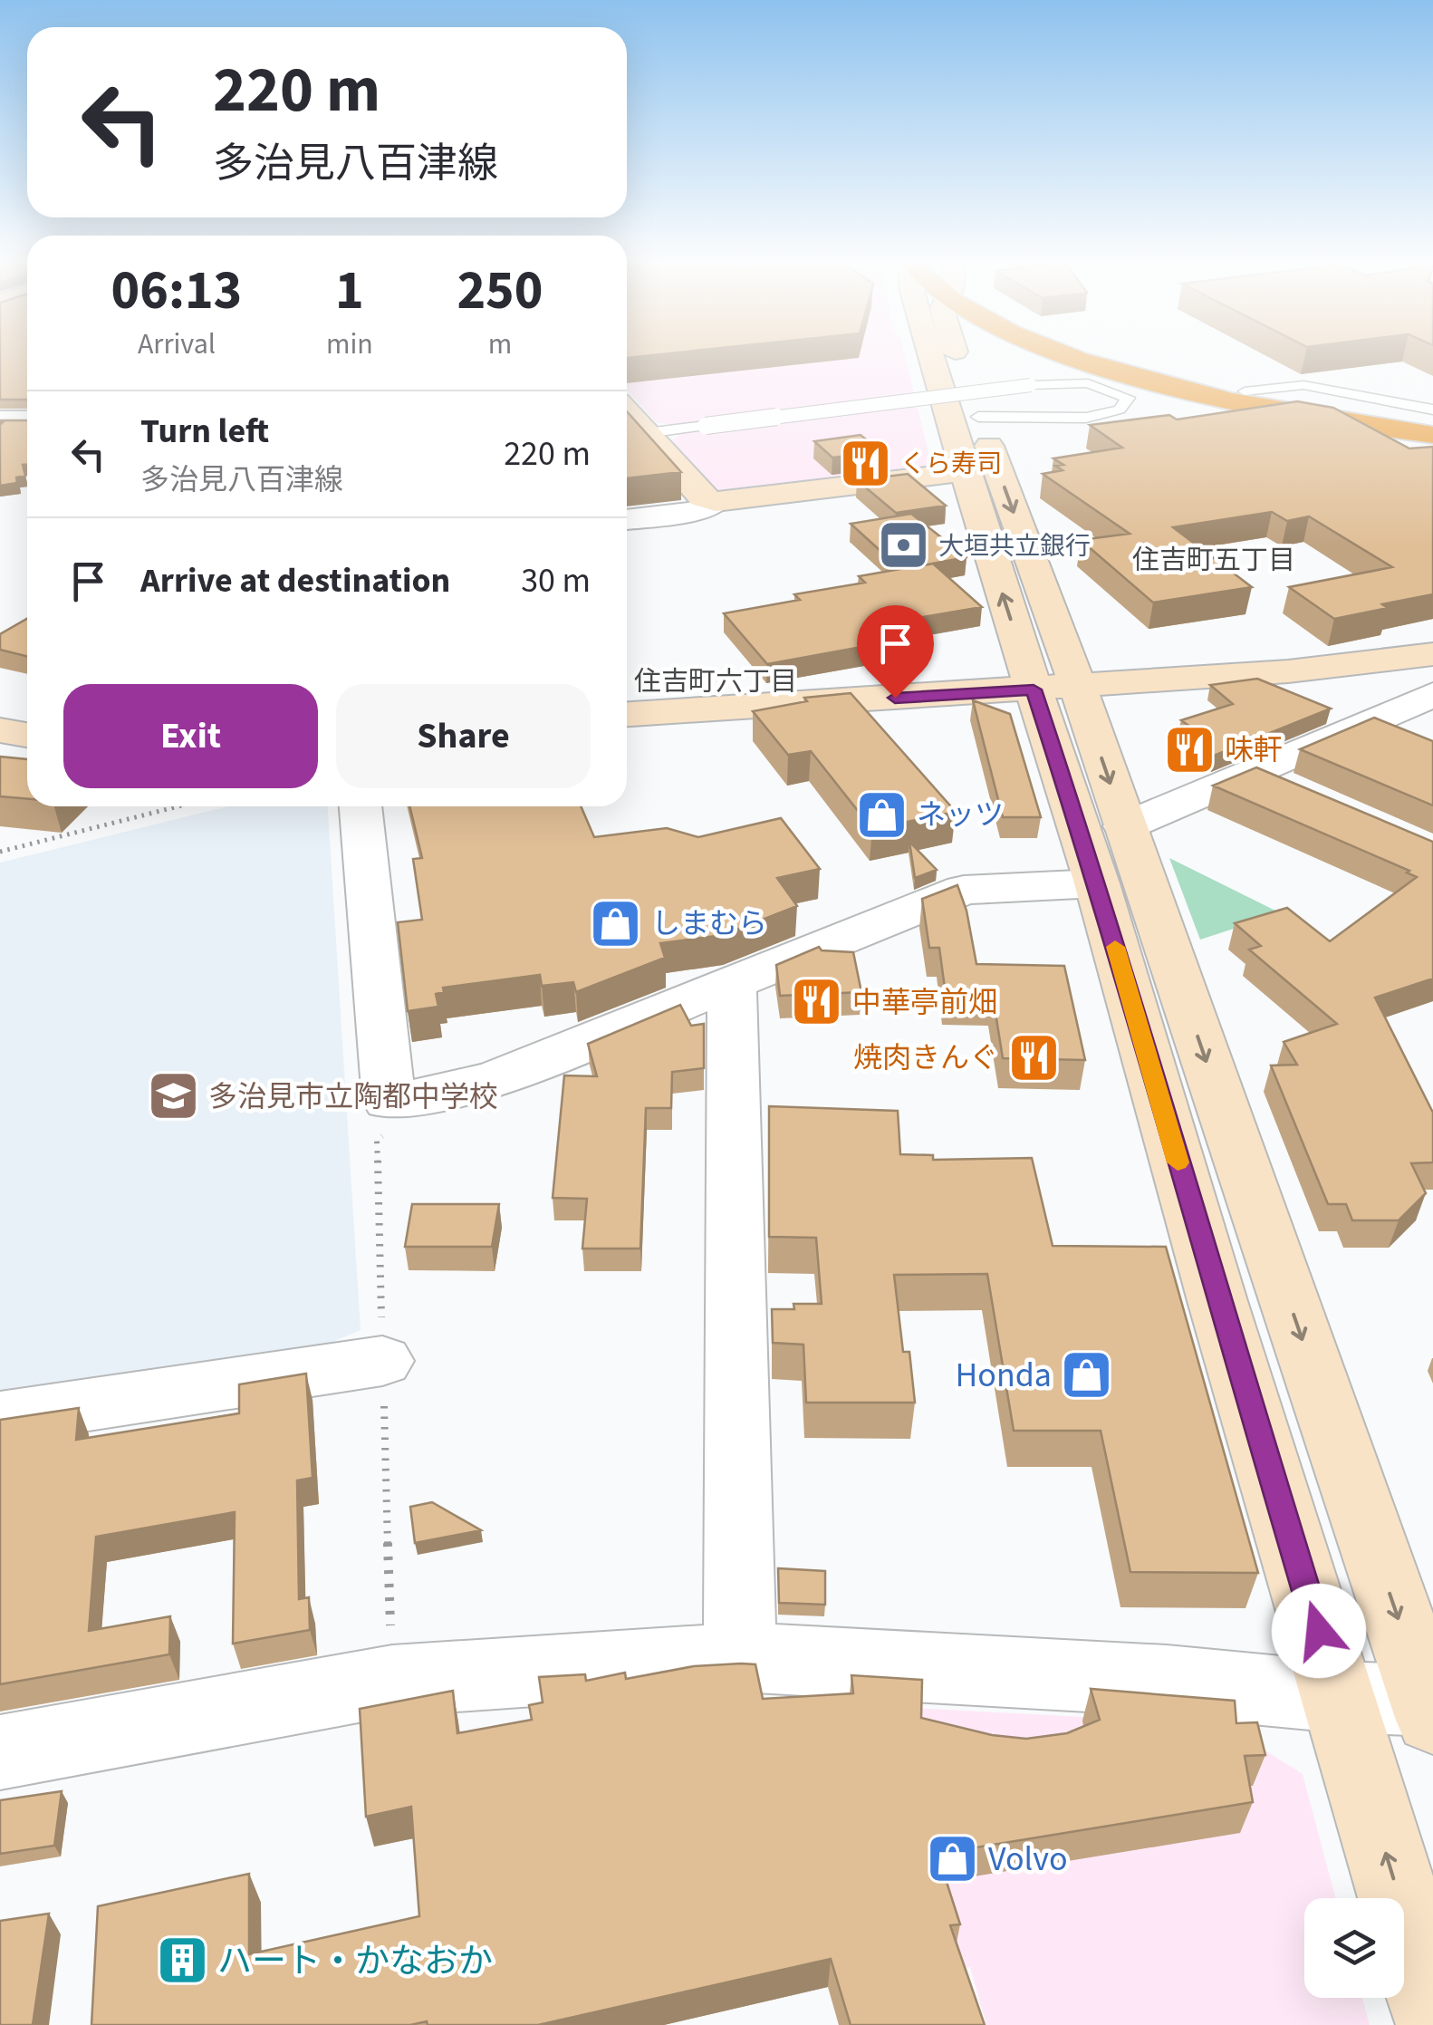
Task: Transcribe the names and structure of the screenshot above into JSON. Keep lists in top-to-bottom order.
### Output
{
  "districts": ["住吉町五丁目", "住吉町六丁目"],
  "places": {
    "restaurant": [
      "くら寿司",
      "味軒",
      "中華亭前畑",
      "焼肉きんぐ"
    ],
    "bank": ["大垣共立銀行"],
    "shop": [
      "ネッツ",
      "しまむら",
      "Honda",
      "Volvo"
    ],
    "school or university": ["多治見市立陶都中学校"],
    "building": ["ハート・かなおか"]
  },
  "page": {
    "turn": ["220 m", "多治見八百津線"],
    "eta": [
      "06:13",
      "Arrival",
      "1",
      "min",
      "250",
      "m"
    ],
    "list": [
      {
        "name": "Turn left",
        "note": "多治見八百津線",
        "value": "220 m"
      },
      {
        "name": "Arrive at destination",
        "value": "30 m"
      }
    ],
    "buttons": ["Exit", "Share"]
  }
}
